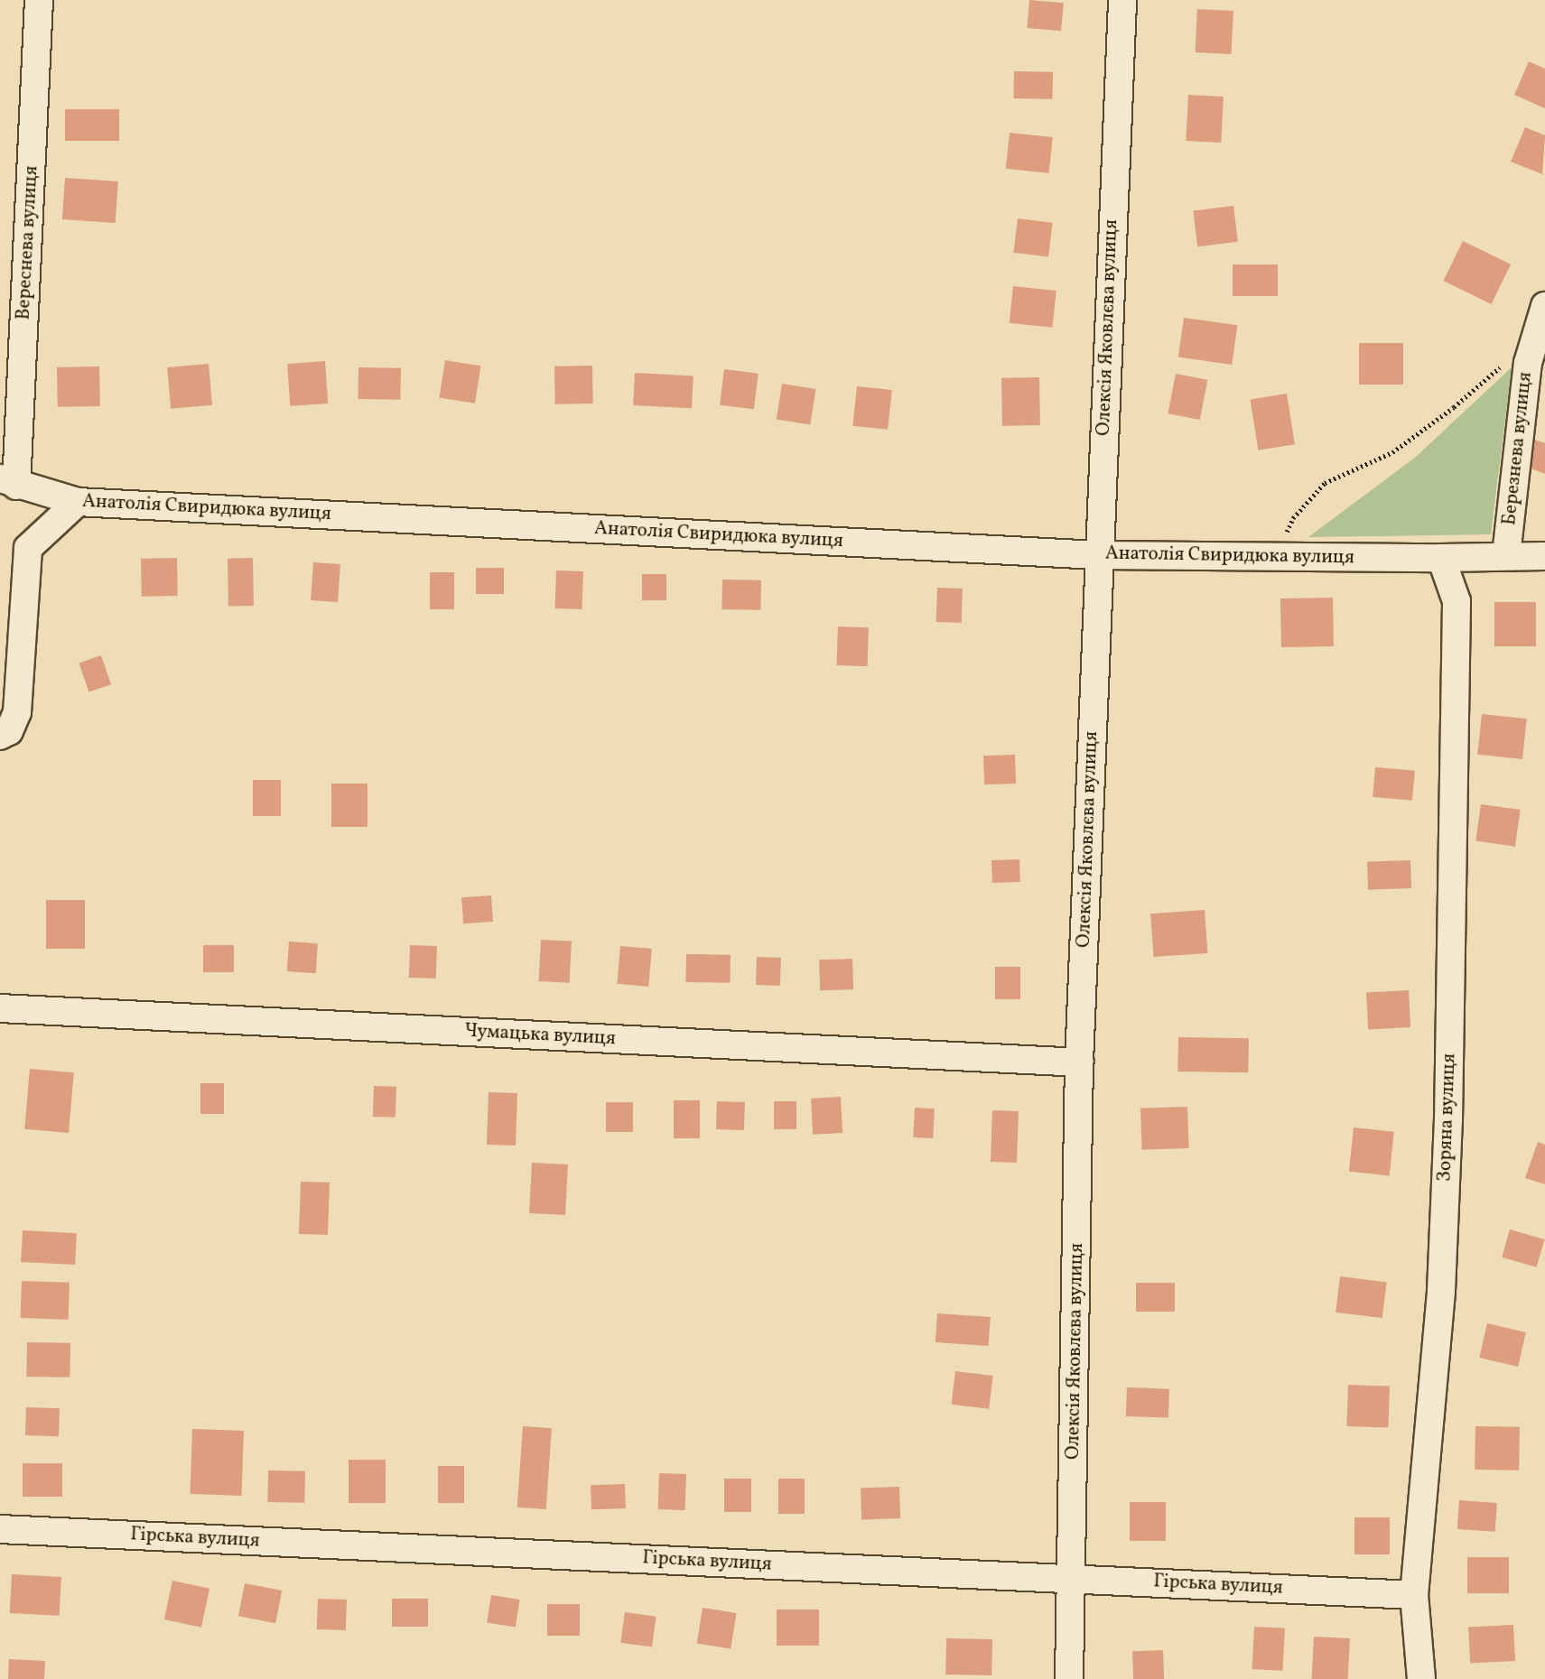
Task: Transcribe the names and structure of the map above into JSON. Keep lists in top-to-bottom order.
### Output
{
  "streets": {
    "street": [
      "Вереснева вулиця",
      "Олексія Яковлєва вулиця",
      "Березнева вулиця",
      "Анатолія Свиридюка вулиця",
      "Чумацька вулиця",
      "Зоряна вулиця",
      "Гірська вулиця"
    ]
  },
  "crossings": [
    ["Вереснева вулиця", "Анатолія Свиридюка вулиця"],
    ["Олексія Яковлєва вулиця", "Анатолія Свиридюка вулиця"],
    ["Олексія Яковлєва вулиця", "Чумацька вулиця"],
    ["Олексія Яковлєва вулиця", "Гірська вулиця"],
    ["Березнева вулиця", "Анатолія Свиридюка вулиця"],
    ["Анатолія Свиридюка вулиця", "Зоряна вулиця"],
    ["Зоряна вулиця", "Гірська вулиця"]
  ]
}
